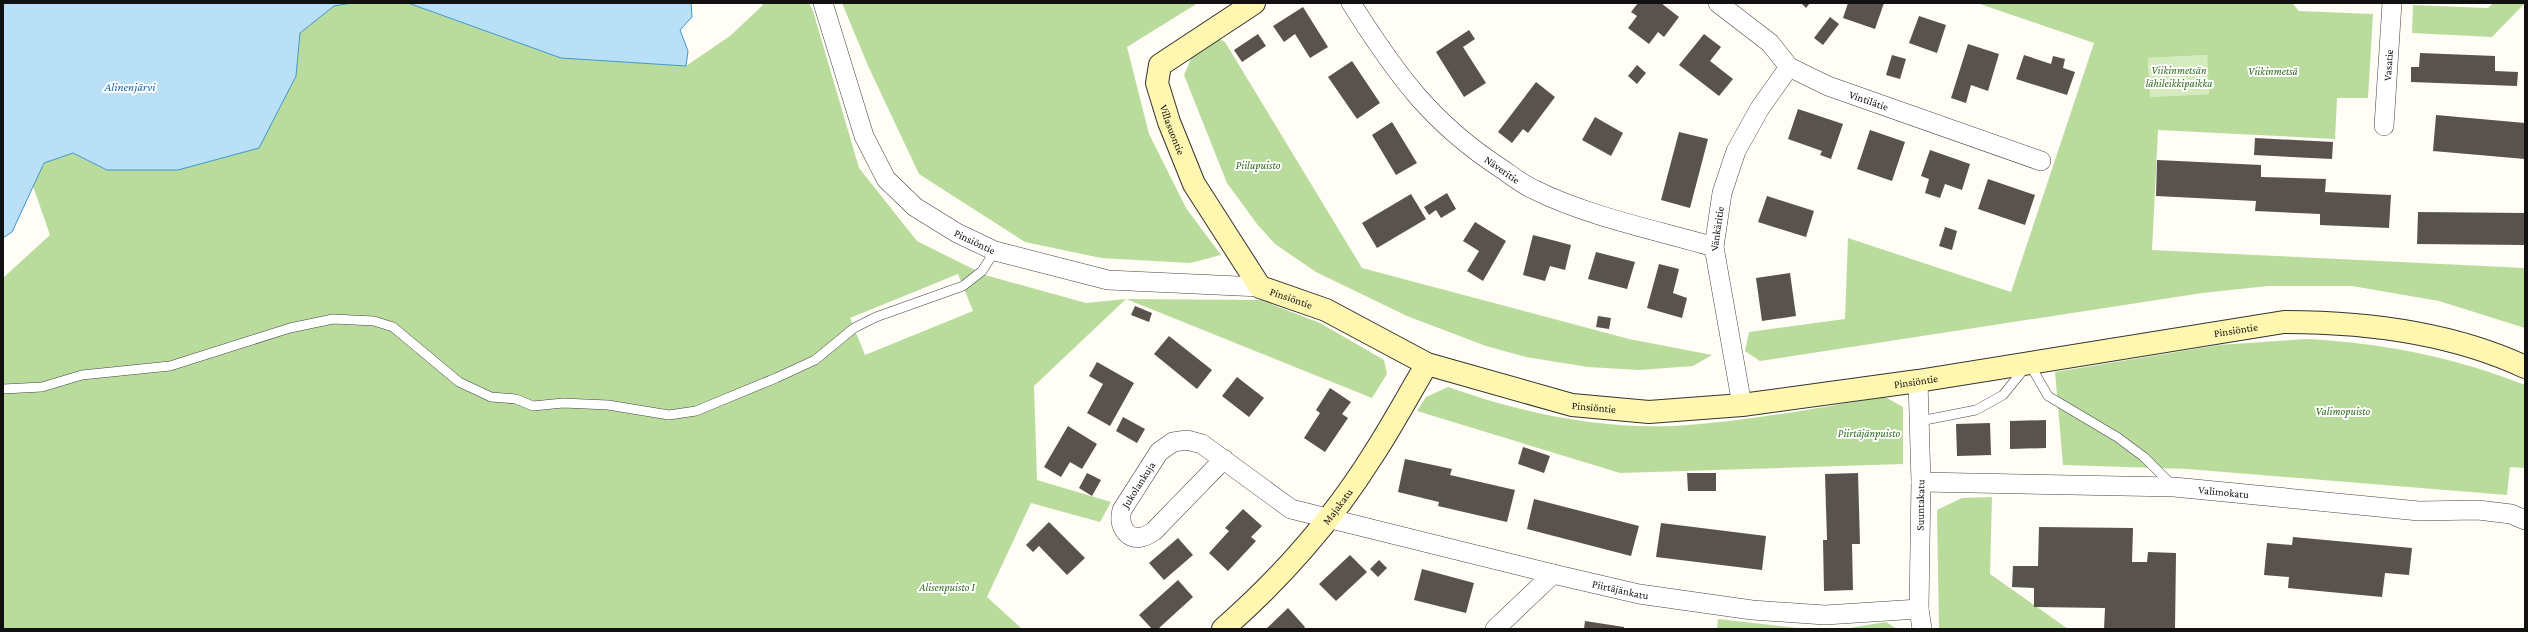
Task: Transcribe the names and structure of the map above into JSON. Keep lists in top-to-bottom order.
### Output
{
  "streets": {
    "street": [
      "Vasatie",
      "Vintilätie",
      "Villasuontie",
      "Näveritie",
      "Vänkäritie",
      "Pinsiöntie",
      "Jukolankuja",
      "Valimokatu",
      "Suuntakatu",
      "Majakatu",
      "Piirtäjänkatu"
    ]
  },
  "crossings": [
    ["Vintilätie", "Vänkäritie"],
    ["Villasuontie", "Pinsiöntie"],
    ["Näveritie", "Vänkäritie"],
    ["Vänkäritie", "Pinsiöntie"],
    ["Pinsiöntie", "Suuntakatu"],
    ["Pinsiöntie", "Majakatu"],
    ["Jukolankuja", "Majakatu"],
    ["Jukolankuja", "Piirtäjänkatu"],
    ["Valimokatu", "Suuntakatu"],
    ["Suuntakatu", "Piirtäjänkatu"],
    ["Majakatu", "Piirtäjänkatu"]
  ],
  "water": ["Alinenjärvi"],
  "parks": [
    "Viikinmetsän lähileikkipaikka",
    "Viikinmetsä",
    "Piilupuisto",
    "Valimopuisto",
    "Piirtäjänpuisto",
    "Alisenpuisto I"
  ]
}
